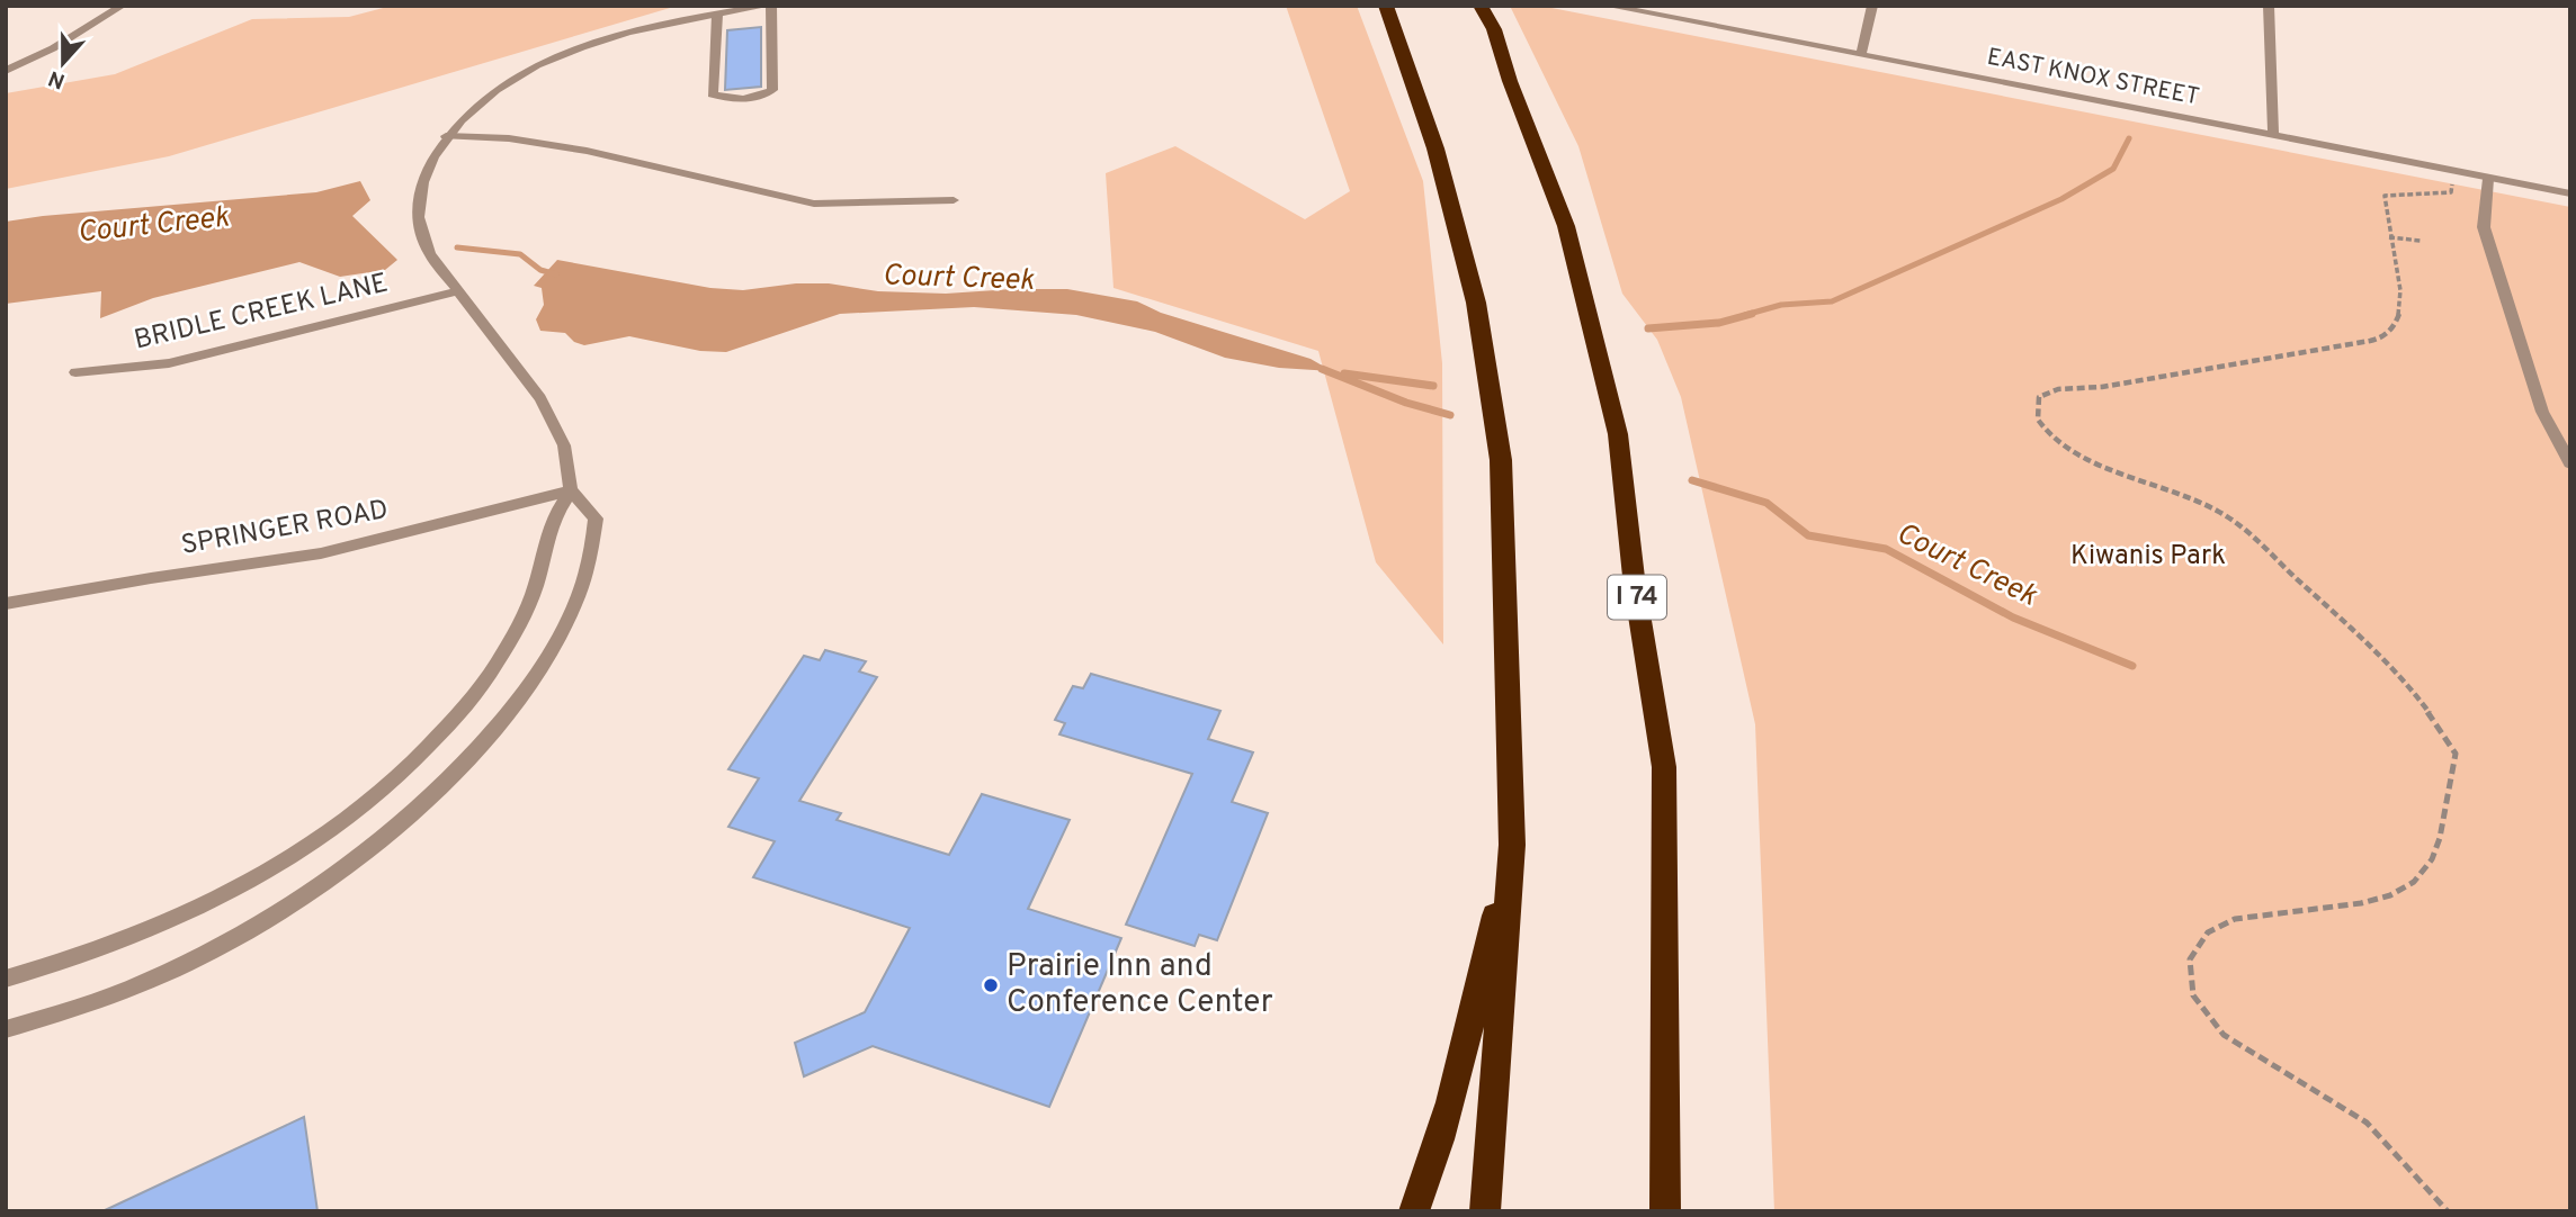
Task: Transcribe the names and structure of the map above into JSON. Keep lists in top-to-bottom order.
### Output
{
  "streets": {
    "highway": ["I 74"],
    "street": ["EAST KNOX STREET", "BRIDLE CREEK LANE", "SPRINGER ROAD"]
  },
  "water": ["Court Creek"],
  "parks": ["Kiwanis Park"],
  "places": ["Prairie Inn and Conference Center"],
  "north": "bottom"
}
